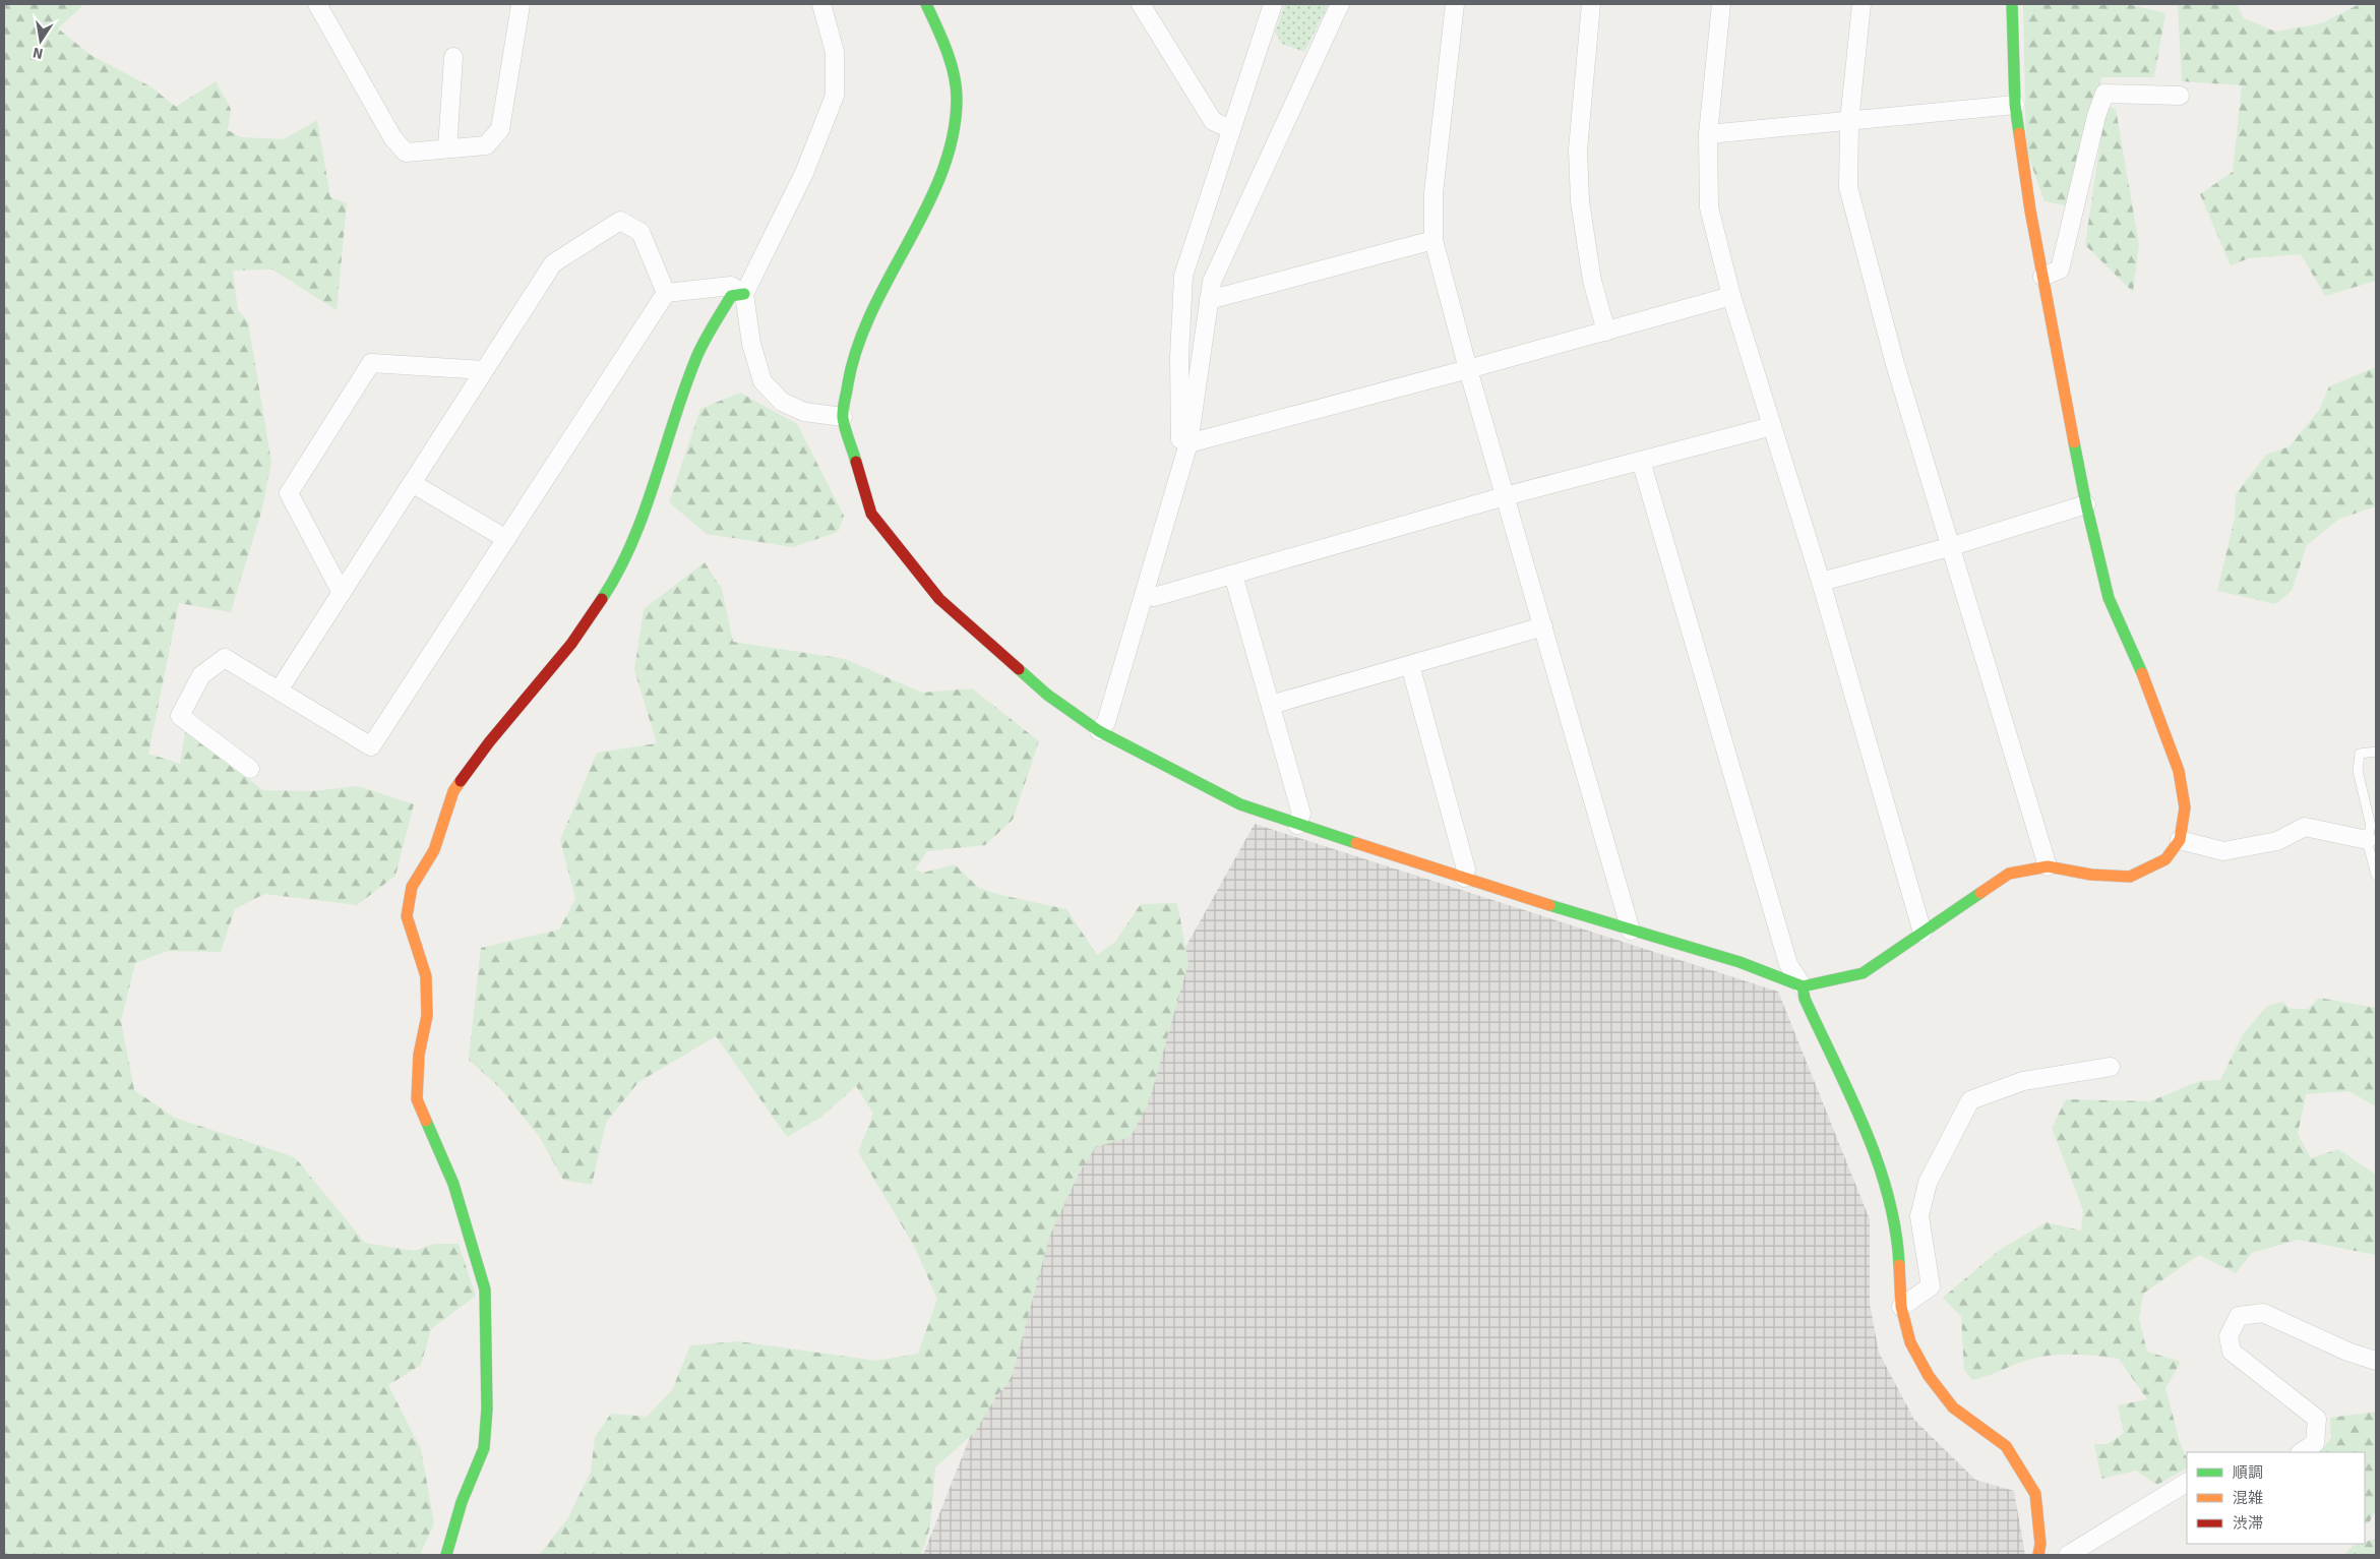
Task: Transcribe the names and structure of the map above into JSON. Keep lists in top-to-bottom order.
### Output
{
  "legend": ["順調", "混雑", "渋滞"],
  "north": "bottom"
}
